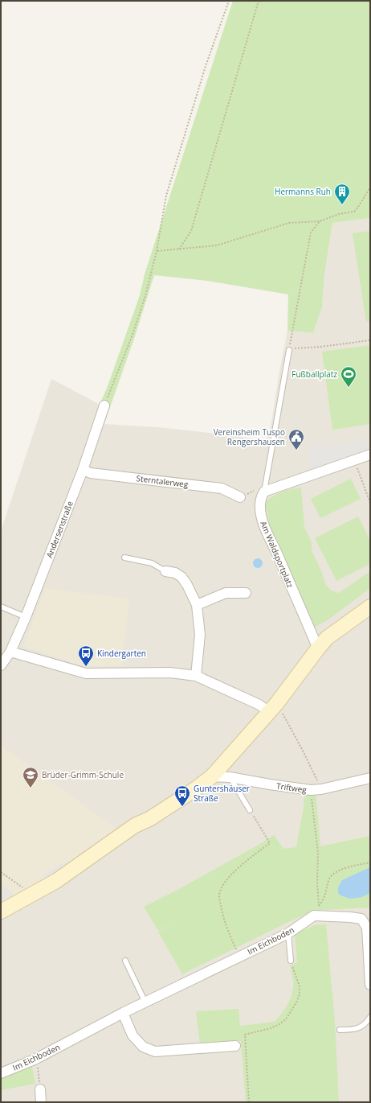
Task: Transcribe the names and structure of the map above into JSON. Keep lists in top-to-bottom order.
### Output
{
  "streets": {
    "street": [
      "Sterntalerweg",
      "Andersenstraße",
      "Am Waldsportplatz",
      "Triftweg",
      "Im Eichboden"
    ]
  },
  "crossings": [
    ["Sterntalerweg", "Andersenstraße"]
  ],
  "places": {
    "building": ["Hermanns Ruh"],
    "sports": ["Fußballplatz"],
    "public building": ["Vereinsheim Tuspo Rengershausen"],
    "bus stop": ["Kindergarten", "Guntershäuser Straße"],
    "school or university": ["Brüder-Grimm-Schule"]
  }
}
